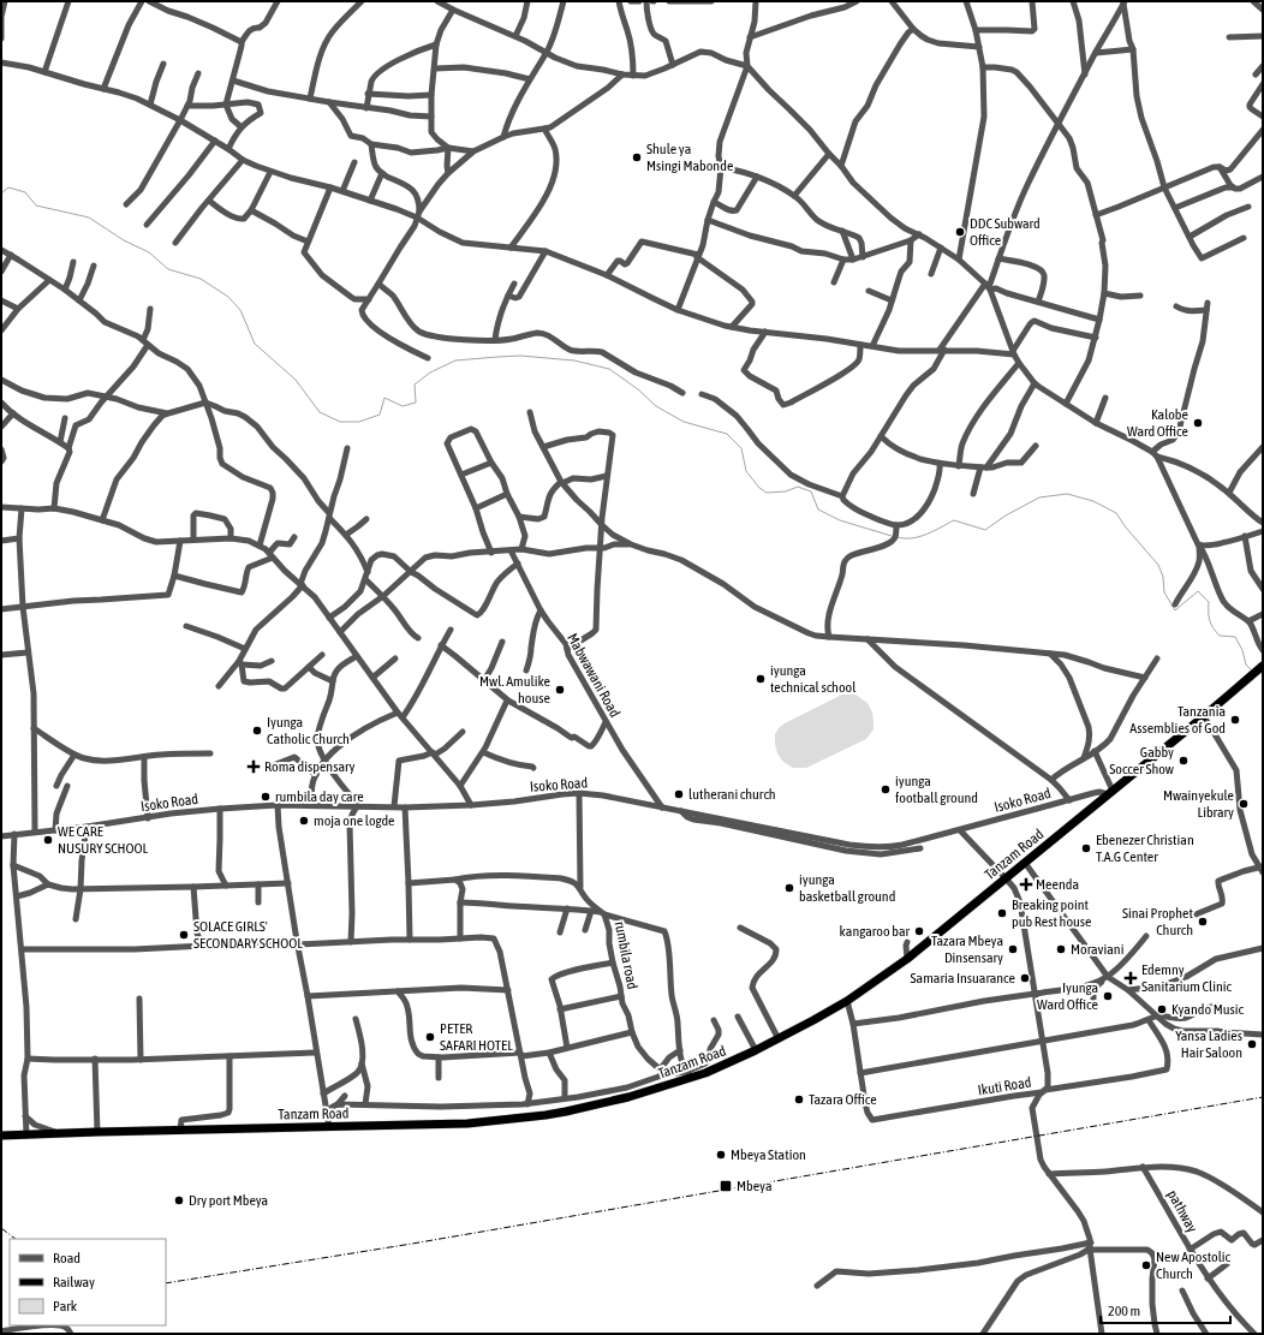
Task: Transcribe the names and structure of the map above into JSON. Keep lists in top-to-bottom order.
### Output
{
  "streets": {
    "highway": ["Tanzam Road"],
    "street": [
      "Mabwawani Road",
      "Isoko Road",
      "rumbila road",
      "Ikuti Road",
      "pathway"
    ]
  },
  "crossings": [
    ["Mabwawani Road", "Isoko Road"],
    ["Isoko Road", "Tanzam Road"],
    ["Isoko Road", "Ikuti Road"],
    ["Tanzam Road", "rumbila road"],
    ["Tanzam Road", "Ikuti Road"]
  ],
  "places": {
    "other": [
      "Shule ya Msingi Mabonde",
      "DDC Subward Office",
      "Kalobe Ward Office",
      "iyunga technical school",
      "Mwl. Amulike house",
      "Tanzania Assemblies of God",
      "Iyunga Catholic Church",
      "Gabby Soccer Show",
      "iyunga football ground",
      "lutherani church",
      "rumbila day care",
      "Mwainyekule Library",
      "moja one logde",
      "WE CARE NUSURY SCHOOL",
      "Ebenezer Christian T.A.G Center",
      "iyunga basketball ground",
      "Breaking point pub Rest house",
      "Sinai Prophet Church",
      "kangaroo bar",
      "SOLACE GIRLS' SECONDARY SCHOOL",
      "Tazara Mbeya Dinsensary",
      "Moraviani",
      "Samaria Insuarance",
      "Iyunga Ward Office",
      "Kyando Music",
      "PETER SAFARI HOTEL",
      "Yansa Ladies Hair Saloon",
      "Tazara Office",
      "Mbeya Station",
      "Dry port Mbeya",
      "New Apostolic Church"
    ],
    "health": ["Roma dispensary", "Meenda", "Edemny Sanitarium Clinic"],
    "transit": ["Mbeya"]
  },
  "legend": ["Road", "Railway", "Park"],
  "scale_bar": "200 m"
}
